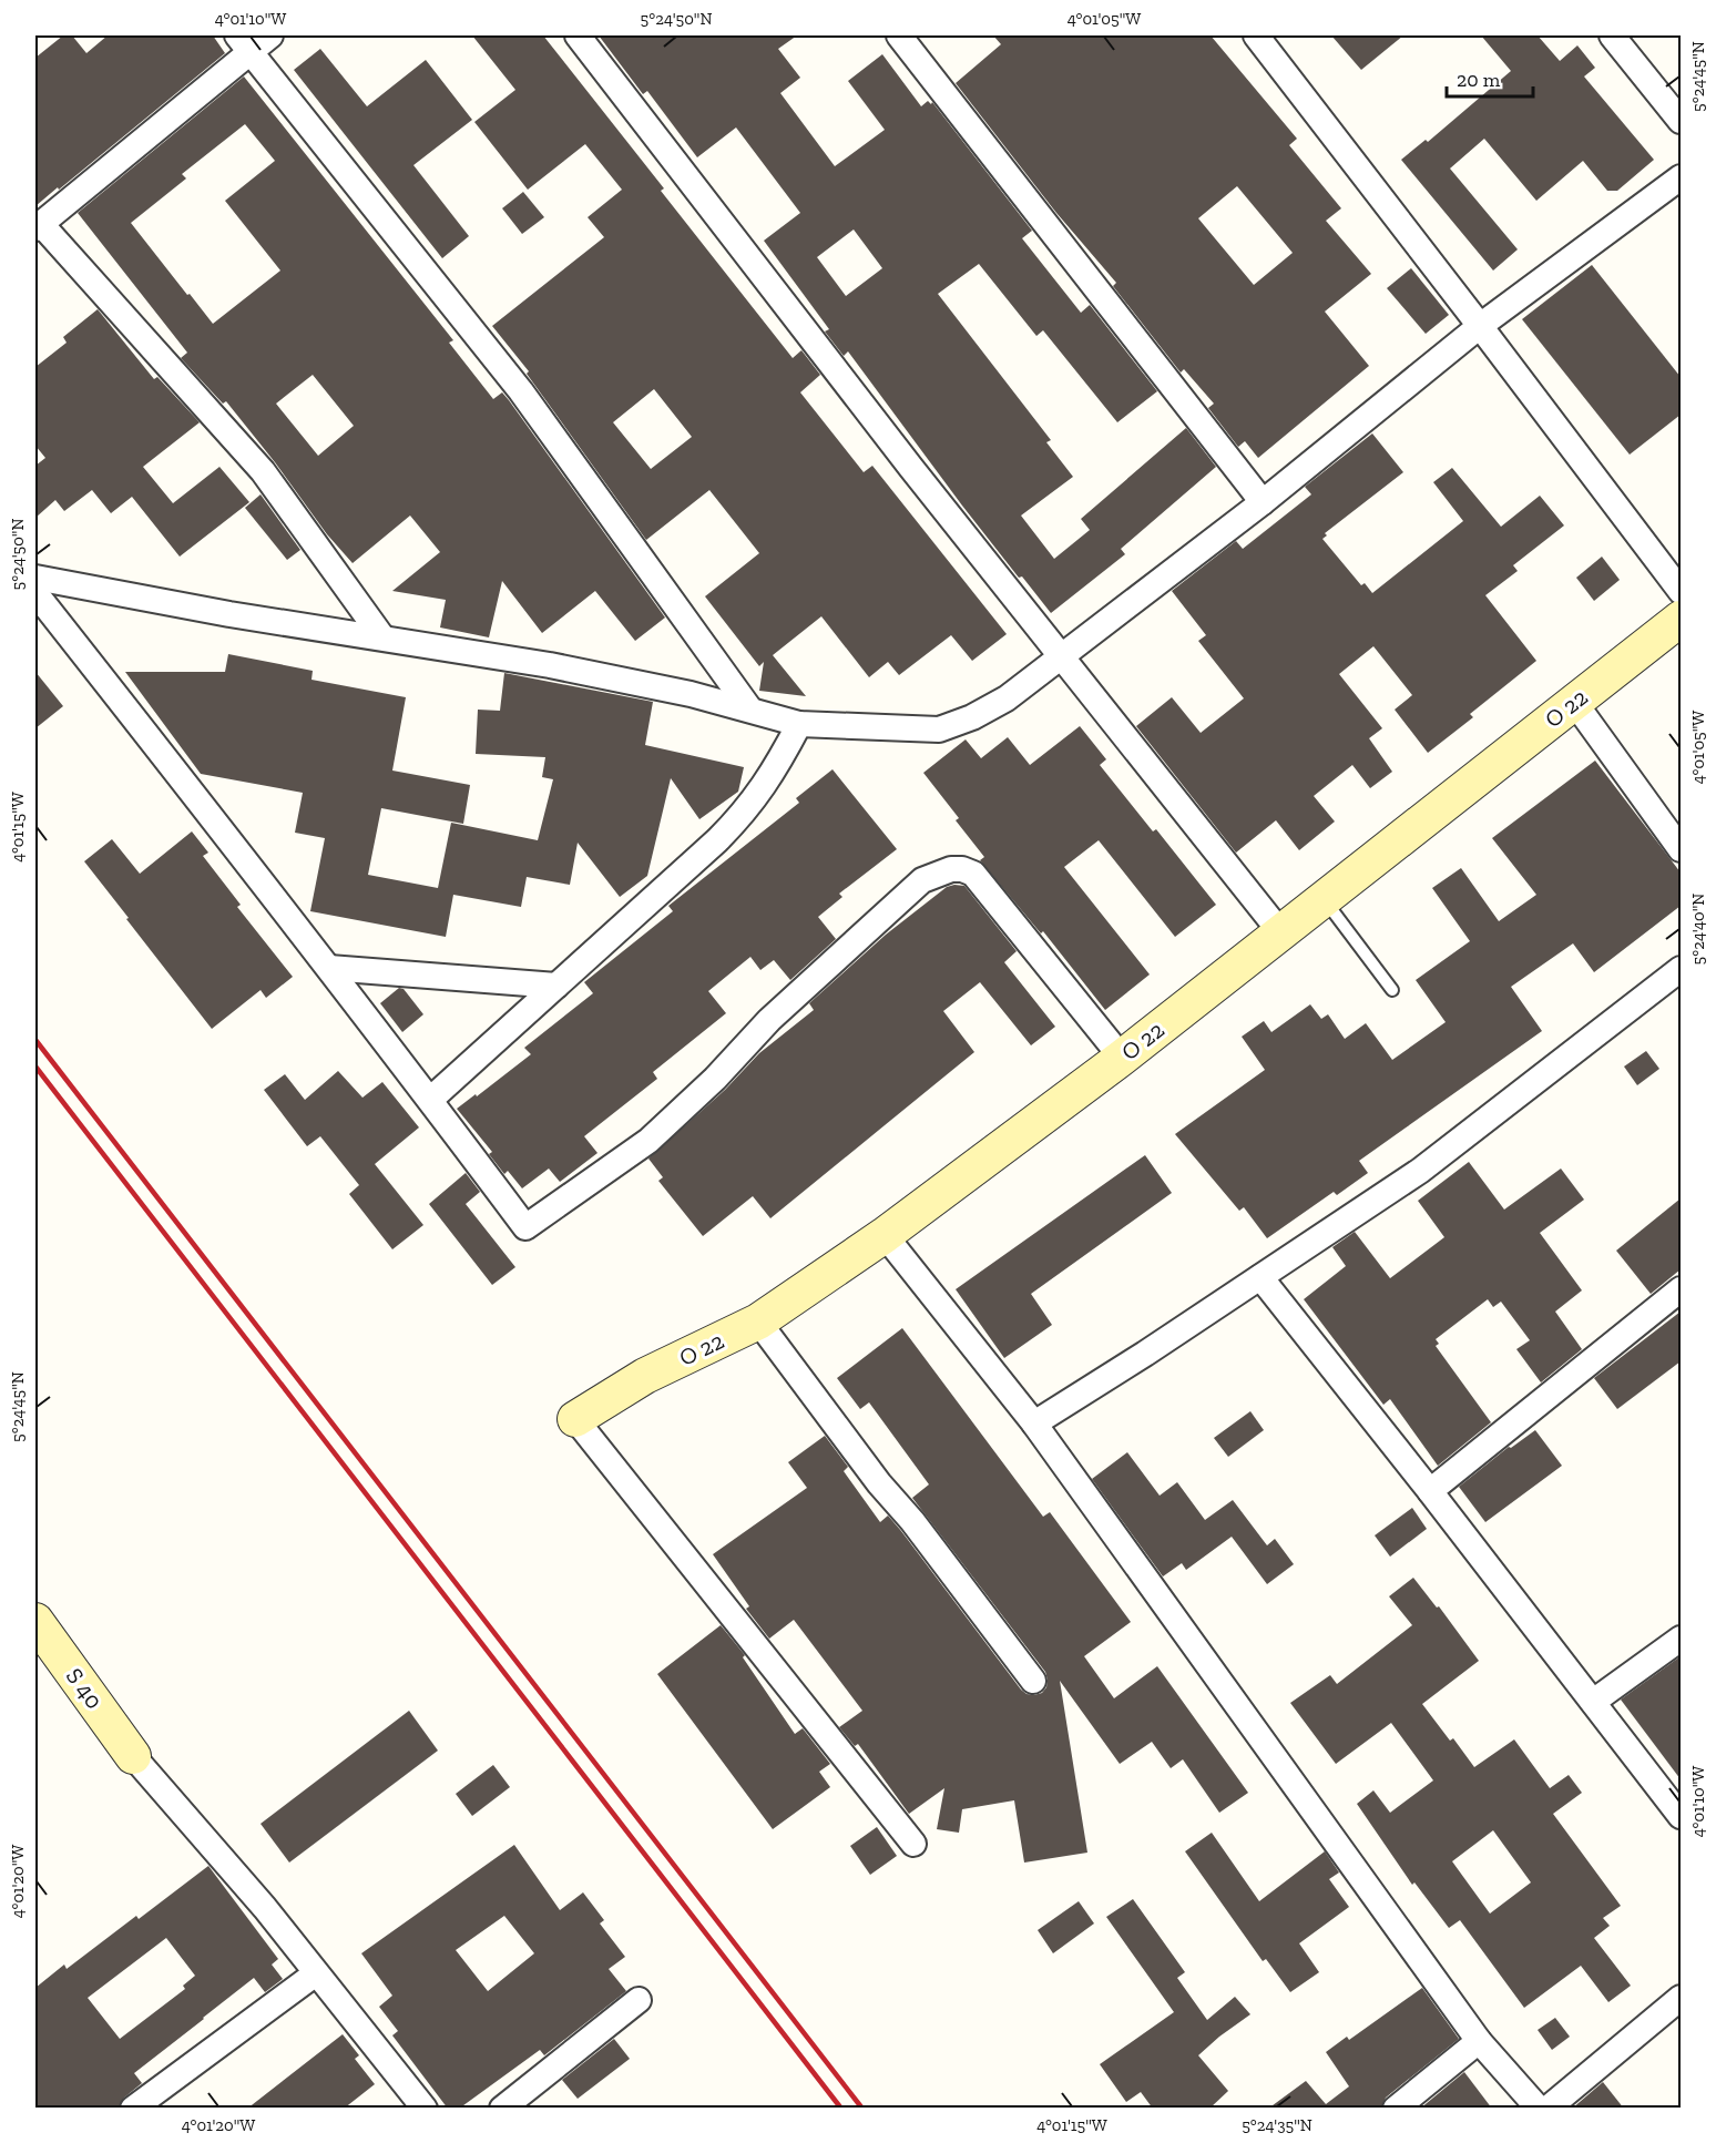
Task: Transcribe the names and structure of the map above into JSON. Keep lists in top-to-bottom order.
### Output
{
  "streets": {
    "street": ["O 22", "S 40"]
  },
  "scale_bar": "20 m",
  "coordinates": [
    "4°01'10\"W",
    "5°24'50\"N",
    "4°01'05\"W",
    "5°24'45\"N",
    "4°01'15\"W",
    "5°24'40\"N",
    "4°01'20\"W",
    "5°24'35\"N"
  ]
}
